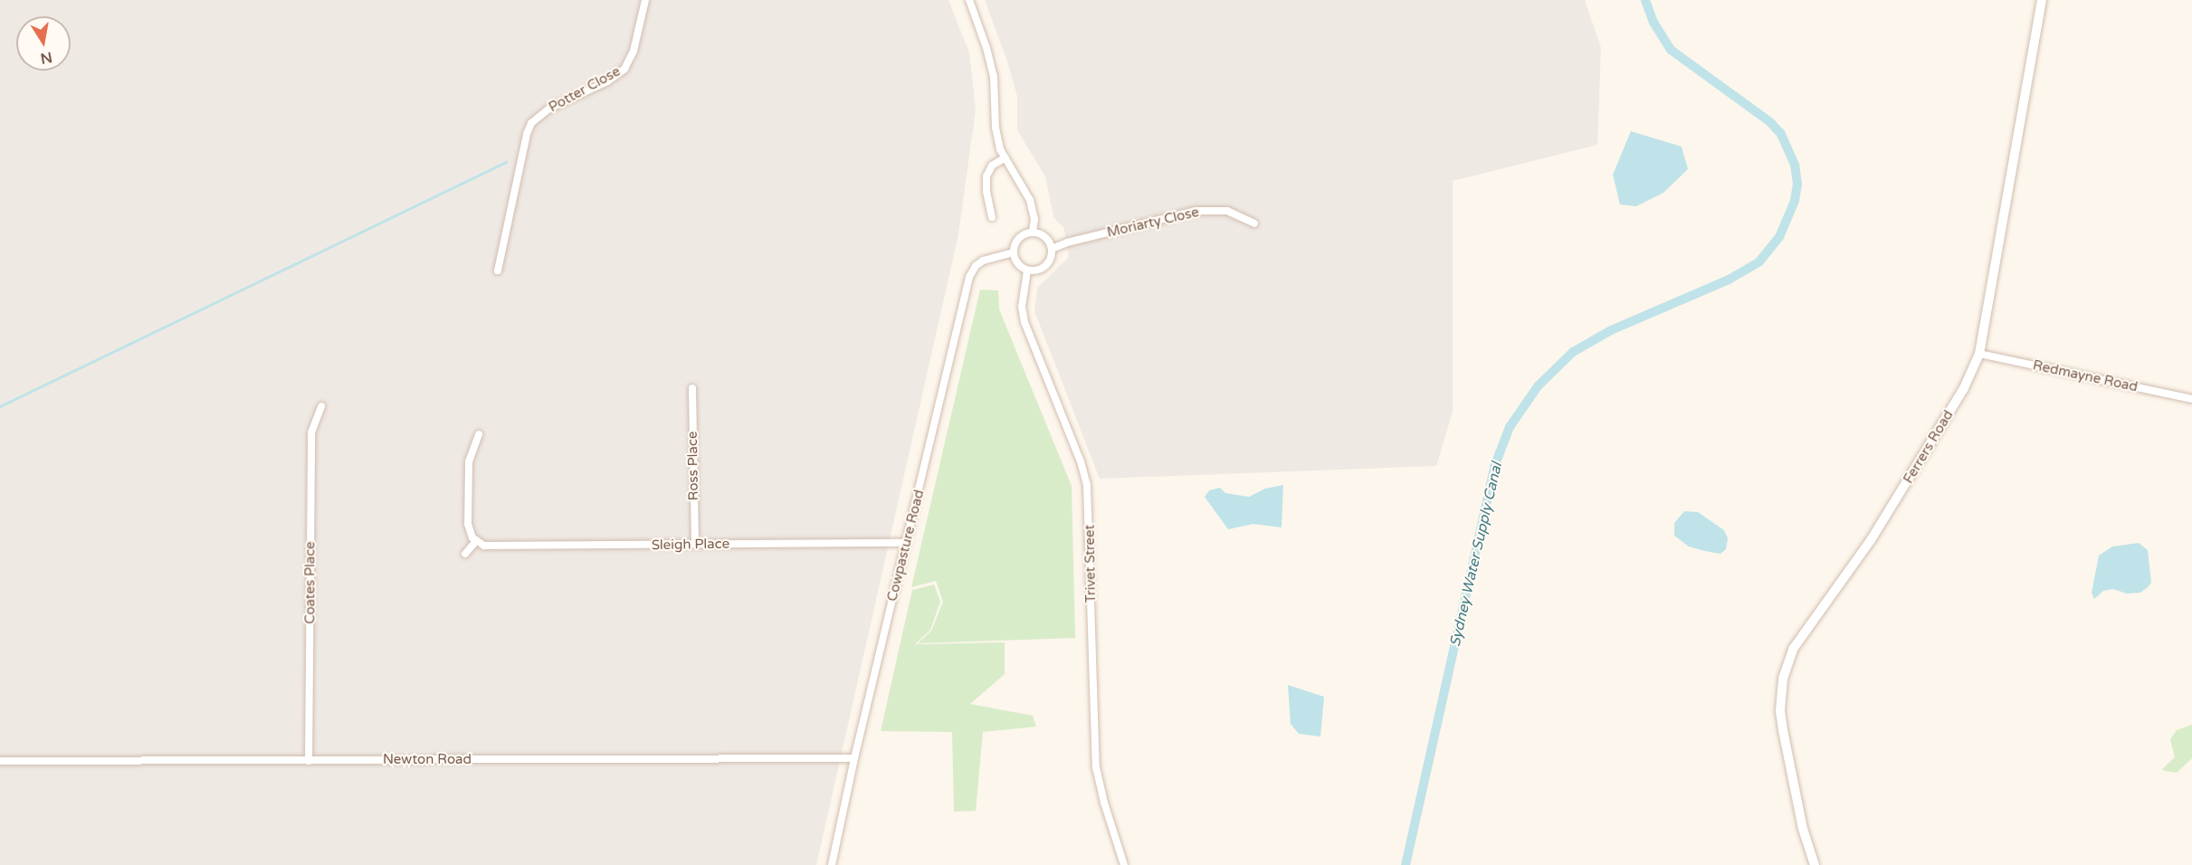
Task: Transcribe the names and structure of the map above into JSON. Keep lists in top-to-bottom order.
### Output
{
  "streets": {
    "street": [
      "Potter Close",
      "Moriarty Close",
      "Redmayne Road",
      "Ferrers Road",
      "Ross Place",
      "Sleigh Place",
      "Cowpasture Road",
      "Trivet Street",
      "Coates Place",
      "Newton Road"
    ]
  },
  "crossings": [
    ["Moriarty Close", "Cowpasture Road"],
    ["Moriarty Close", "Trivet Street"],
    ["Redmayne Road", "Ferrers Road"],
    ["Ross Place", "Sleigh Place"],
    ["Sleigh Place", "Cowpasture Road"],
    ["Cowpasture Road", "Trivet Street"],
    ["Cowpasture Road", "Newton Road"],
    ["Coates Place", "Newton Road"]
  ],
  "water": ["Sydney Water Supply Canal"],
  "north": "bottom"
}
